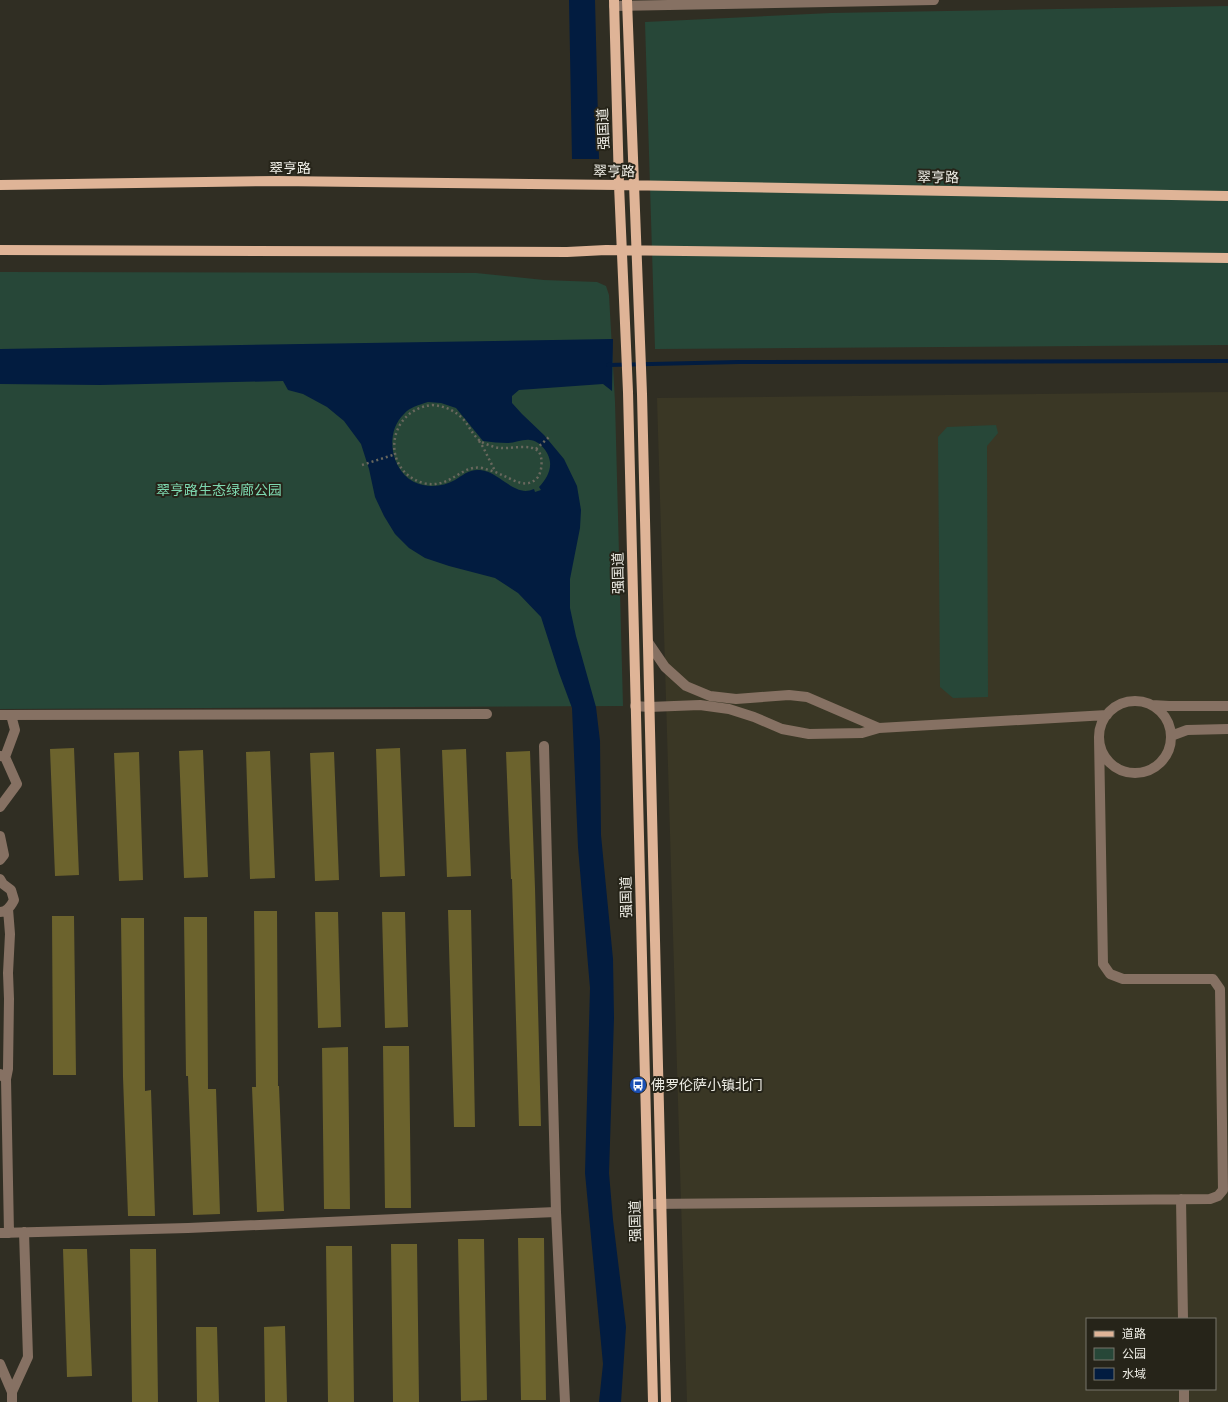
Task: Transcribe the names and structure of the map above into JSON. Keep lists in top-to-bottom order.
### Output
{
  "streets": {
    "main road": ["强国道", "翠亨路"]
  },
  "crossings": [
    ["强国道", "翠亨路"]
  ],
  "parks": ["翠亨路生态绿廊公园"],
  "places": {
    "bus stop": ["佛罗伦萨小镇北门"]
  },
  "legend": ["道路", "公园", "水域"]
}
